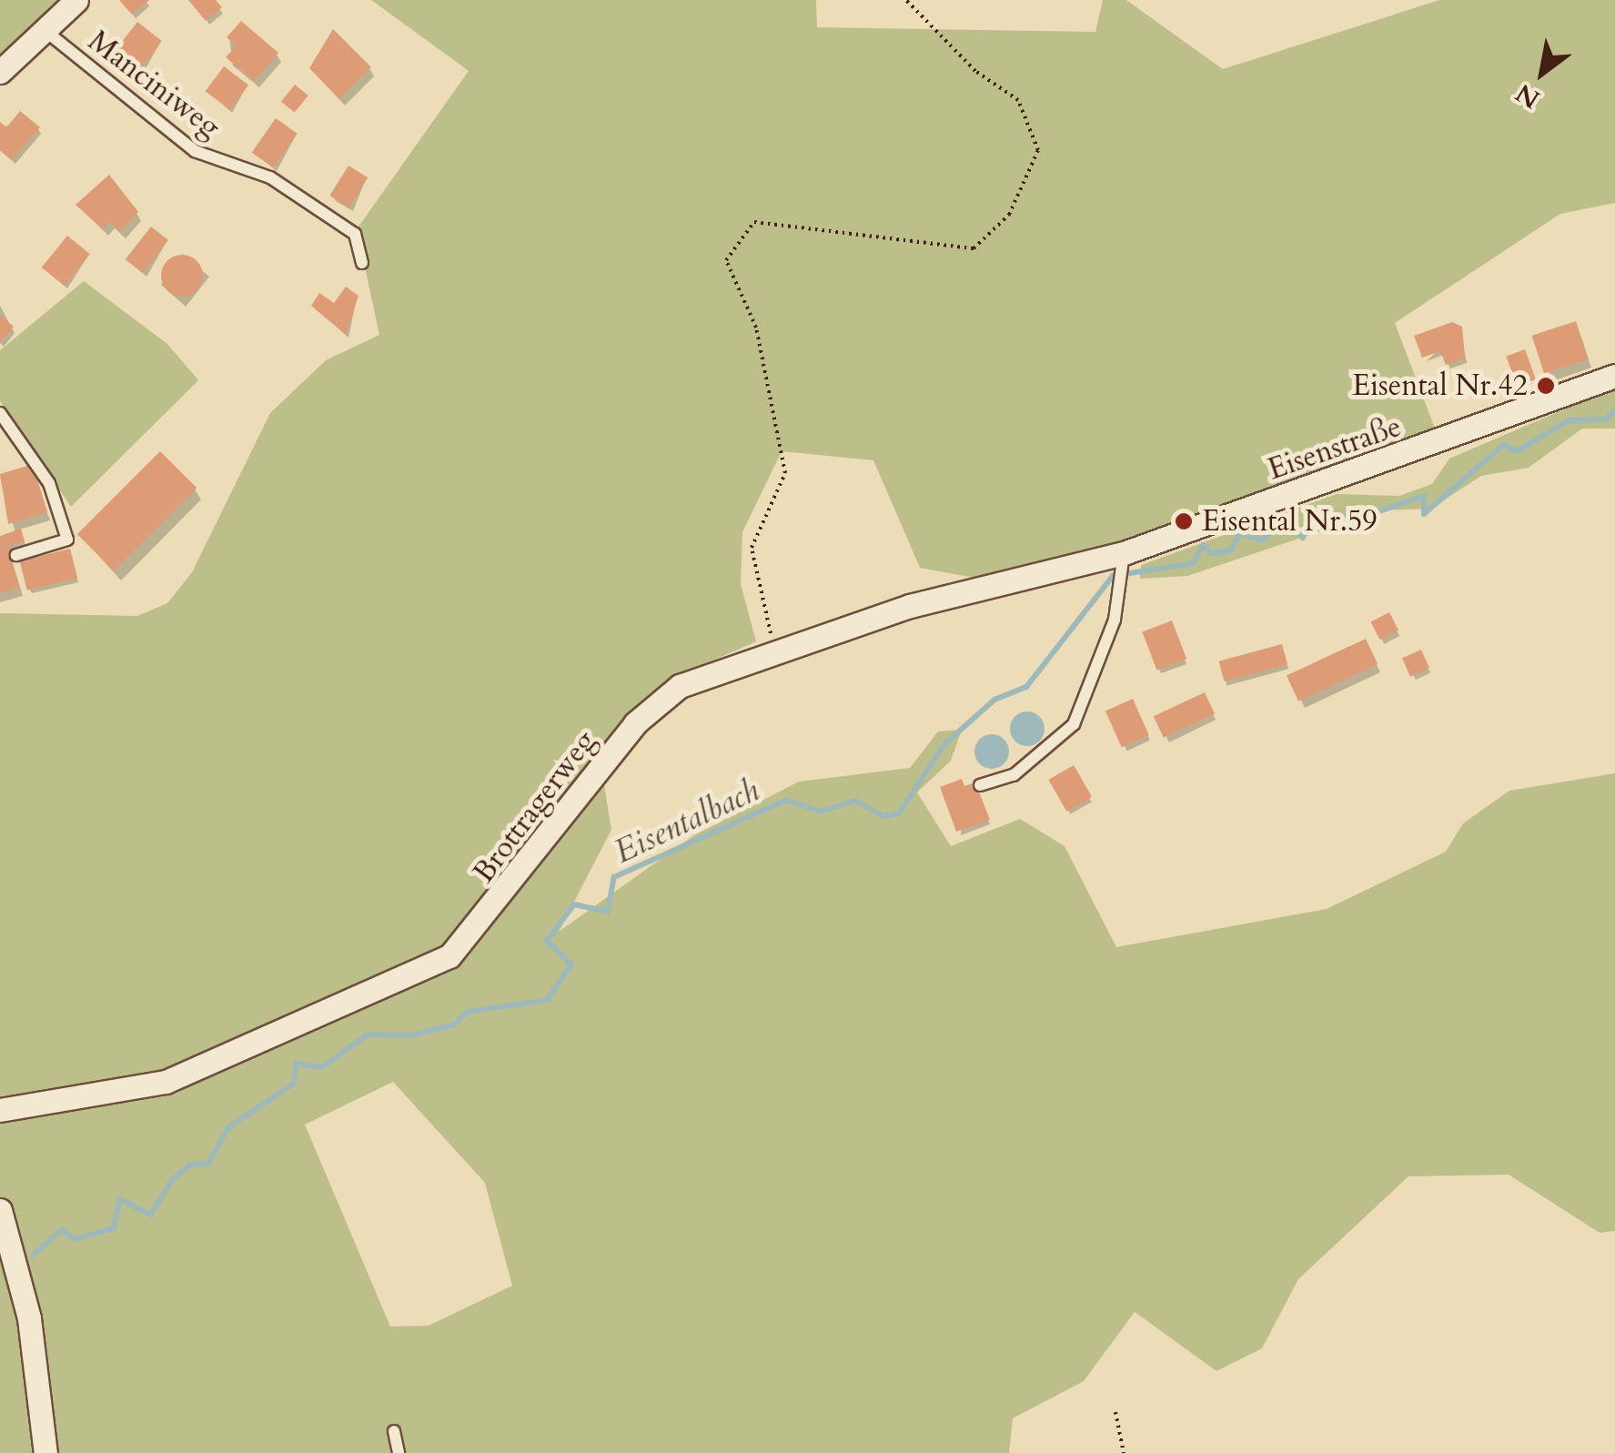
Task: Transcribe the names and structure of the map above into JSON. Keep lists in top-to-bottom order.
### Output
{
  "streets": {
    "street": ["Eisenstraße", "Brottragerweg"],
    "lane": ["Manciniweg"]
  },
  "crossings": [
    ["Eisenstraße", "Brottragerweg"]
  ],
  "water": ["Eisentalbach"],
  "places": ["Eisental Nr.42", "Eisental Nr.59"],
  "north": "bottom left"
}
